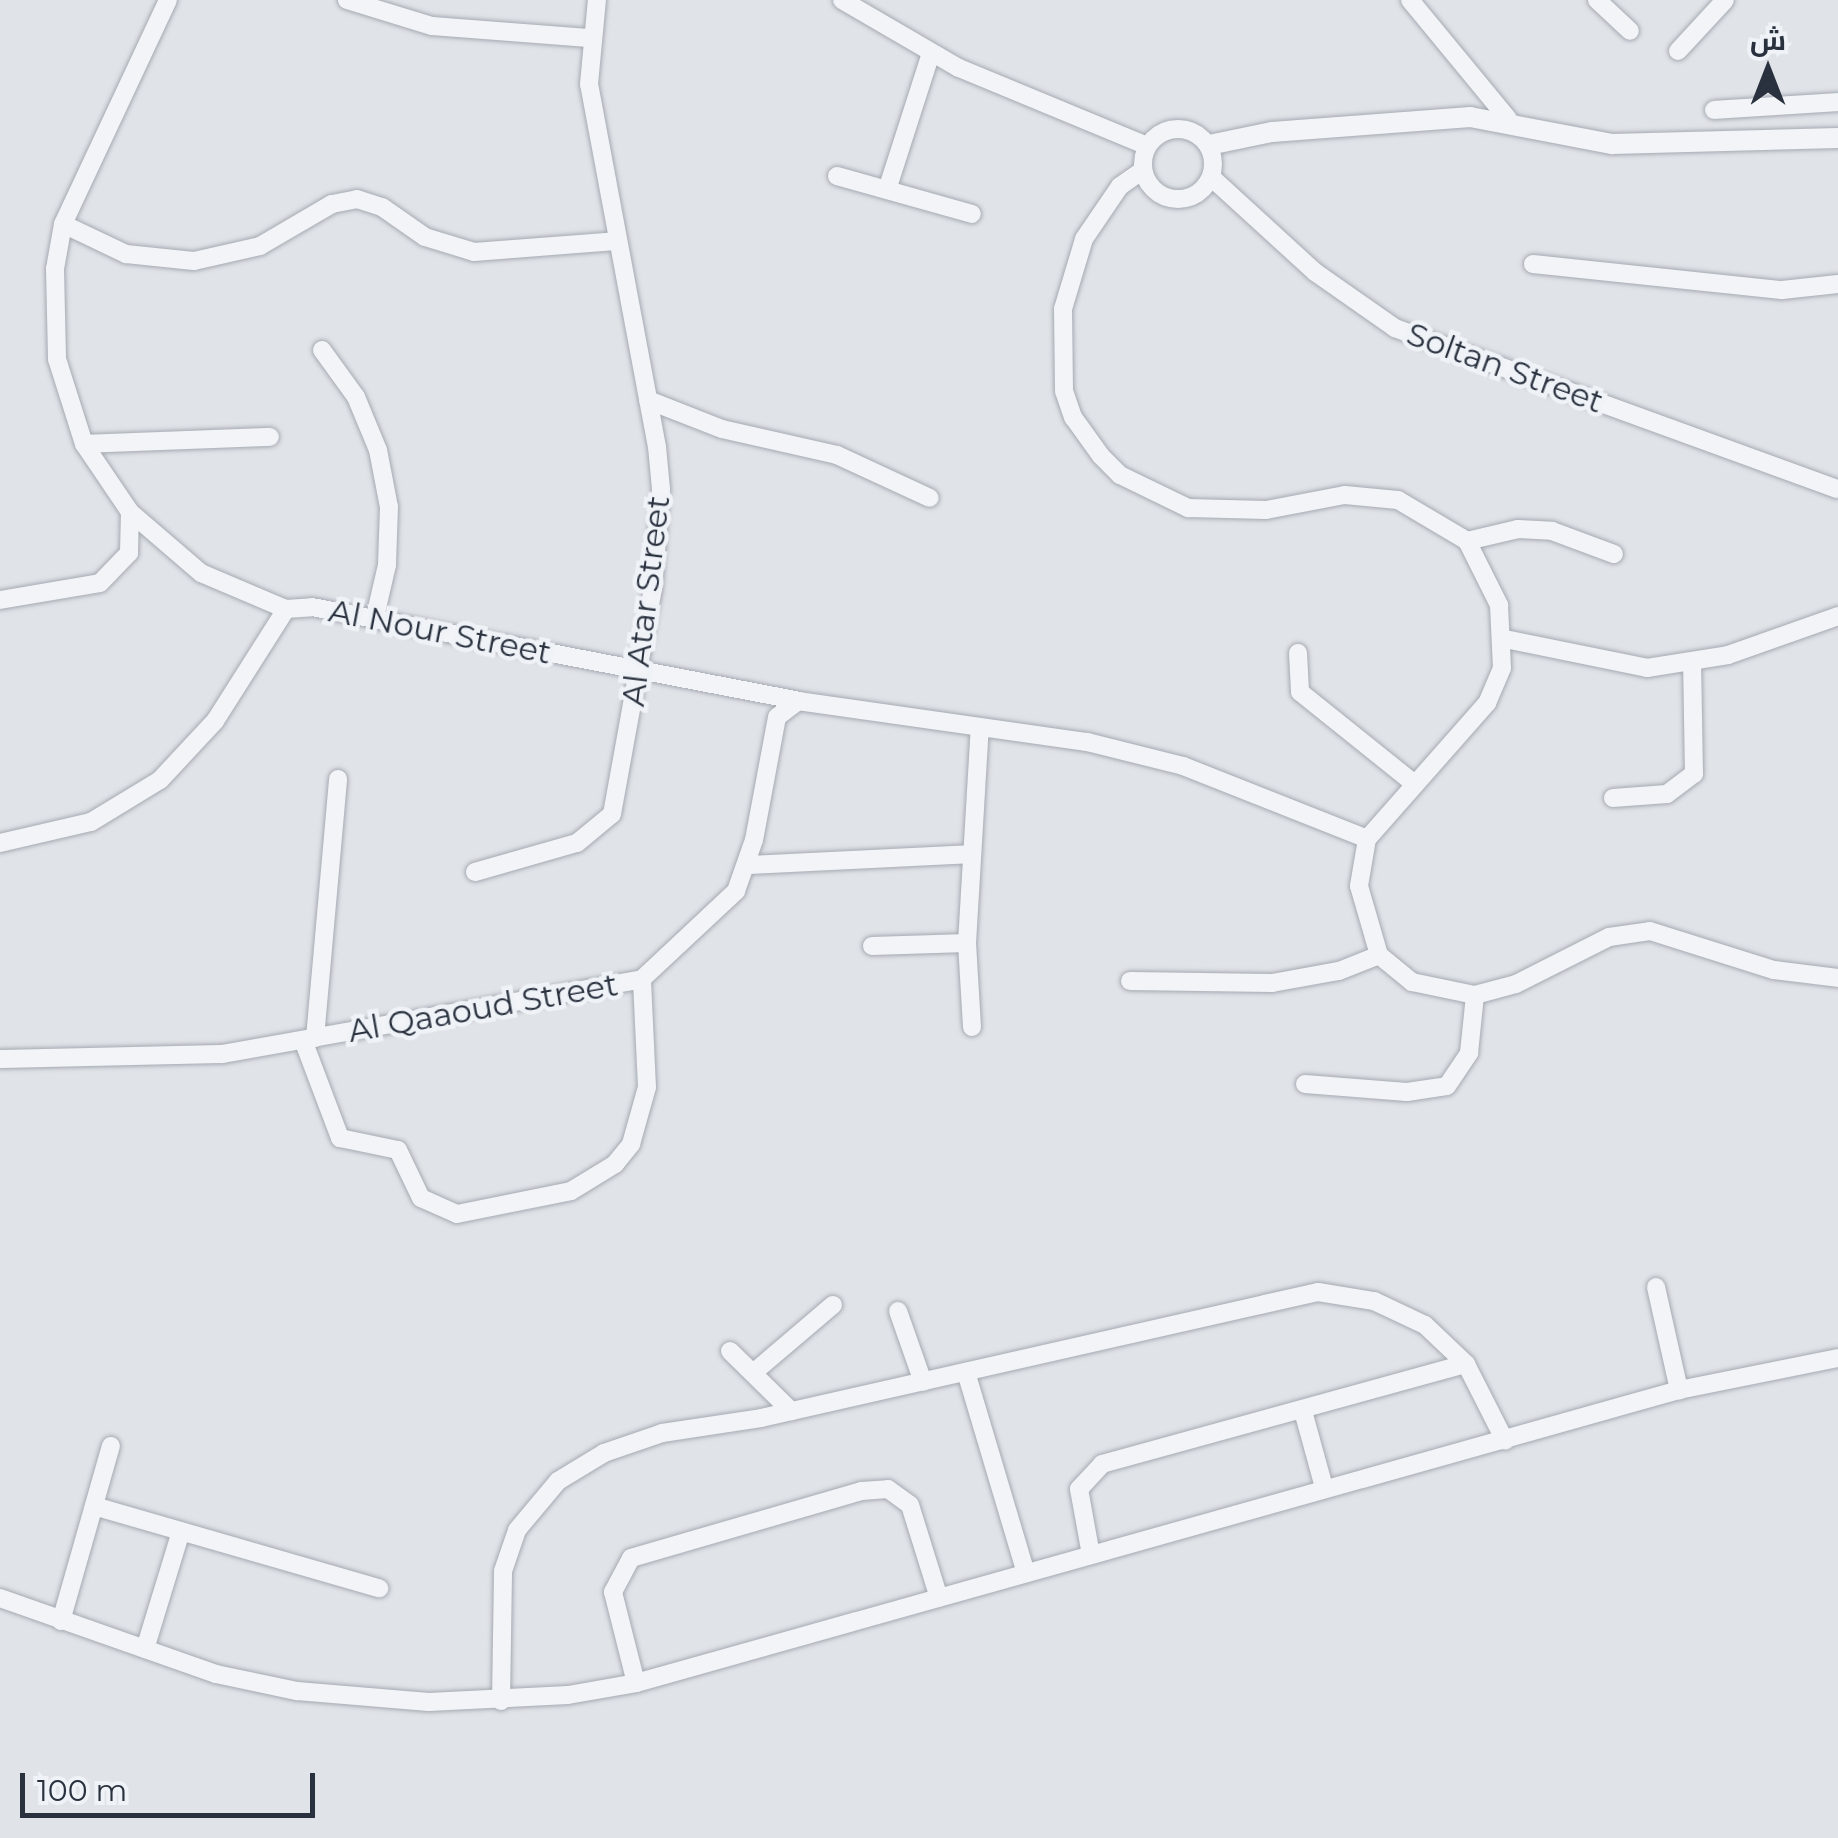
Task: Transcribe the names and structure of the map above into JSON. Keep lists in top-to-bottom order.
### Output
{
  "streets": {
    "street": [
      "Soltan Street",
      "Al Atar Street",
      "Al Nour Street",
      "Al Qaaoud Street"
    ]
  },
  "crossings": [
    ["Al Atar Street", "Al Nour Street"],
    ["Al Nour Street", "Al Qaaoud Street"]
  ],
  "scale_bar": "100 m",
  "north": "top"
}
